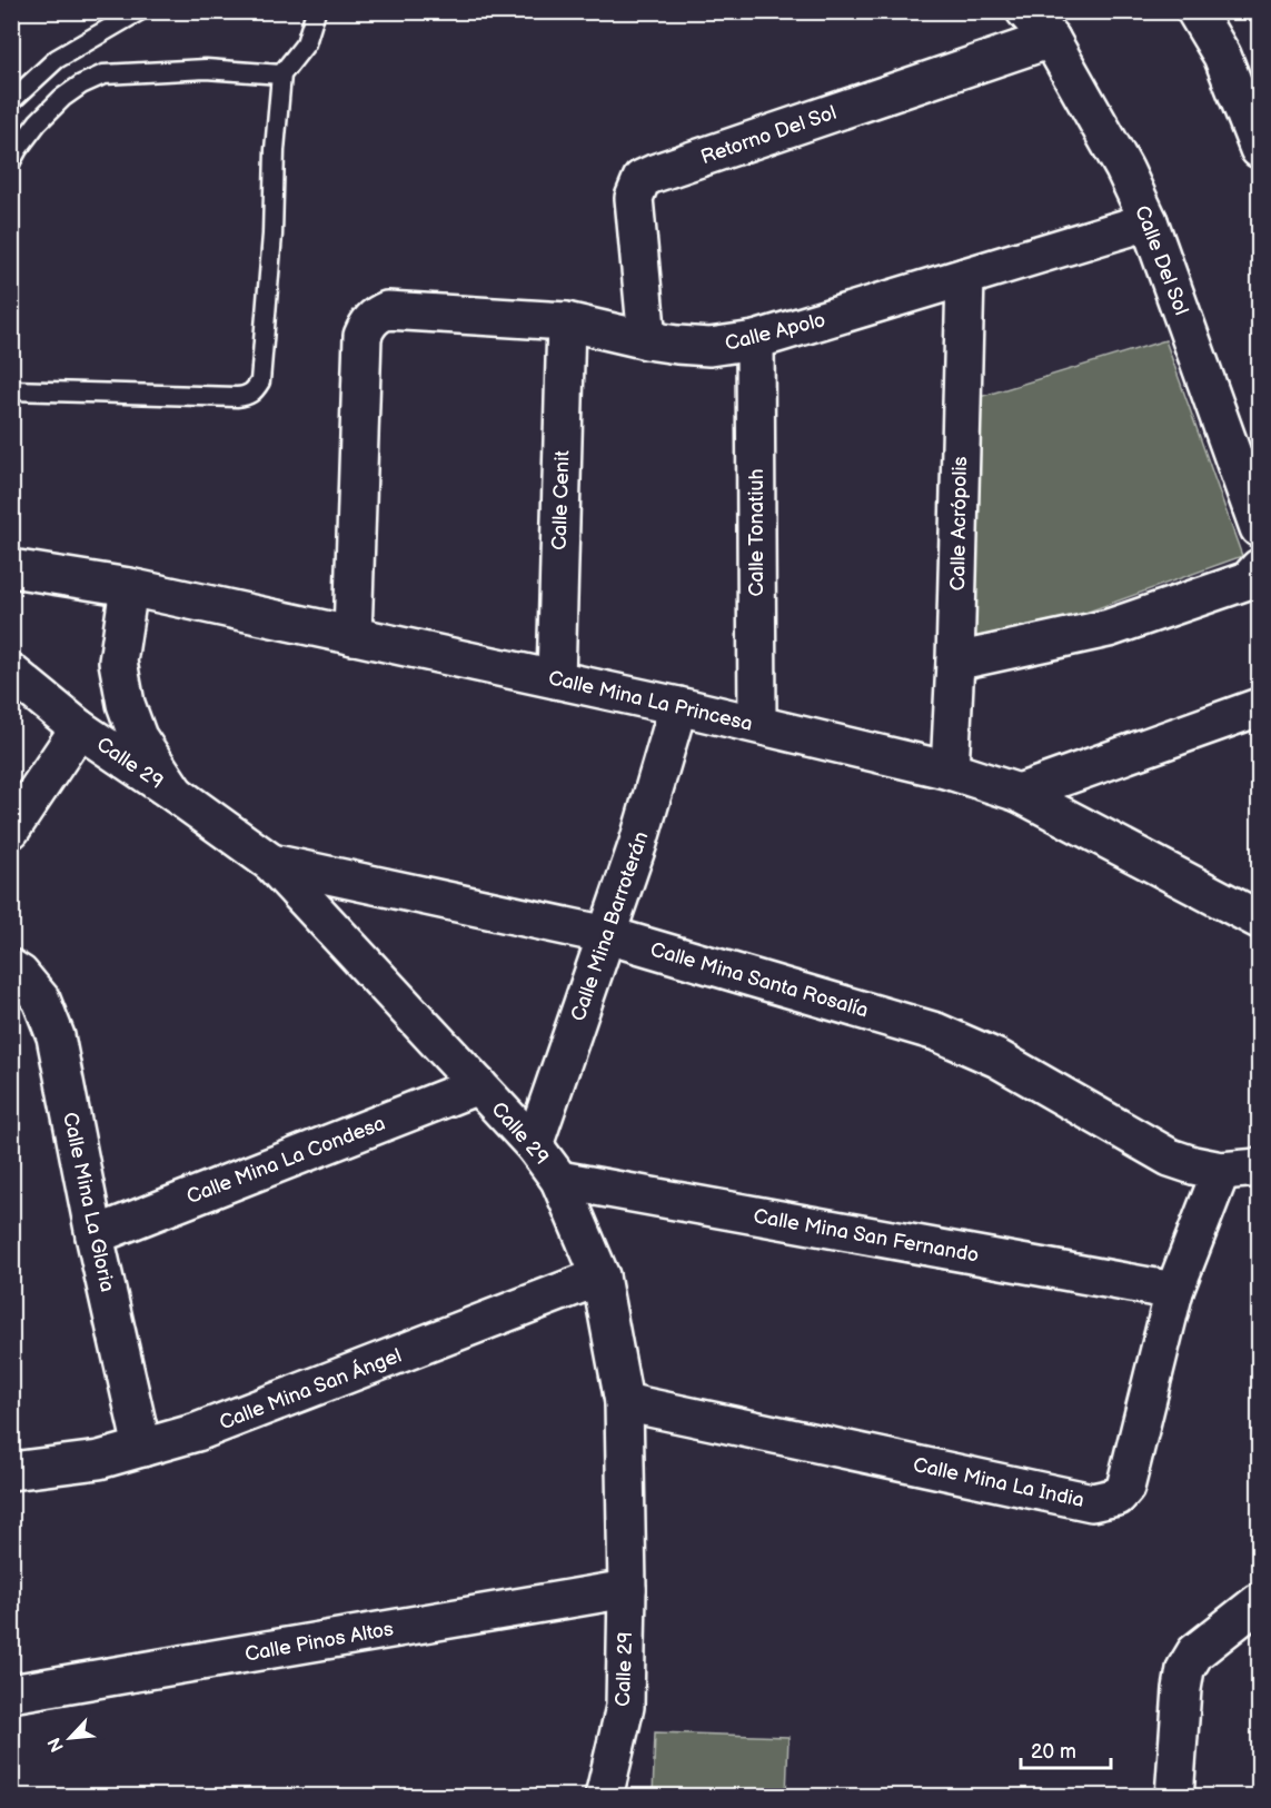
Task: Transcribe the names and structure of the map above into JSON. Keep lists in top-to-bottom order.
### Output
{
  "streets": {
    "street": [
      "Retorno Del Sol",
      "Calle Del Sol",
      "Calle Apolo",
      "Calle Cenit",
      "Calle Acrópolis",
      "Calle Tonatiuh",
      "Calle Mina La Princesa",
      "Calle 29",
      "Calle Mina Barroterán",
      "Calle Mina Santa Rosalía",
      "Calle Mina La Condesa",
      "Calle Mina La Gloria",
      "Calle Mina San Fernando",
      "Calle Mina San Ángel",
      "Calle Mina La India",
      "Calle Pinos Altos"
    ]
  },
  "crossings": [
    ["Retorno Del Sol", "Calle Del Sol"],
    ["Retorno Del Sol", "Calle Apolo"],
    ["Calle Del Sol", "Calle Apolo"],
    ["Calle Apolo", "Calle Cenit"],
    ["Calle Apolo", "Calle Acrópolis"],
    ["Calle Apolo", "Calle Tonatiuh"],
    ["Calle Apolo", "Calle Mina La Princesa"],
    ["Calle Cenit", "Calle Mina La Princesa"],
    ["Calle Acrópolis", "Calle Mina La Princesa"],
    ["Calle Tonatiuh", "Calle Mina La Princesa"],
    ["Calle Mina La Princesa", "Calle Mina Barroterán"],
    ["Calle 29", "Calle Mina Barroterán"],
    ["Calle 29", "Calle Mina Santa Rosalía"],
    ["Calle 29", "Calle Mina La Condesa"],
    ["Calle 29", "Calle Mina San Fernando"],
    ["Calle 29", "Calle Mina San Ángel"],
    ["Calle 29", "Calle Mina La India"],
    ["Calle 29", "Calle Pinos Altos"],
    ["Calle Mina Barroterán", "Calle Mina Santa Rosalía"],
    ["Calle Mina Santa Rosalía", "Calle Mina La India"],
    ["Calle Mina La Condesa", "Calle Mina La Gloria"],
    ["Calle Mina La Gloria", "Calle Mina San Ángel"],
    ["Calle Mina San Fernando", "Calle Mina La India"]
  ],
  "scale_bar": "20 m",
  "north": "bottom left"
}
